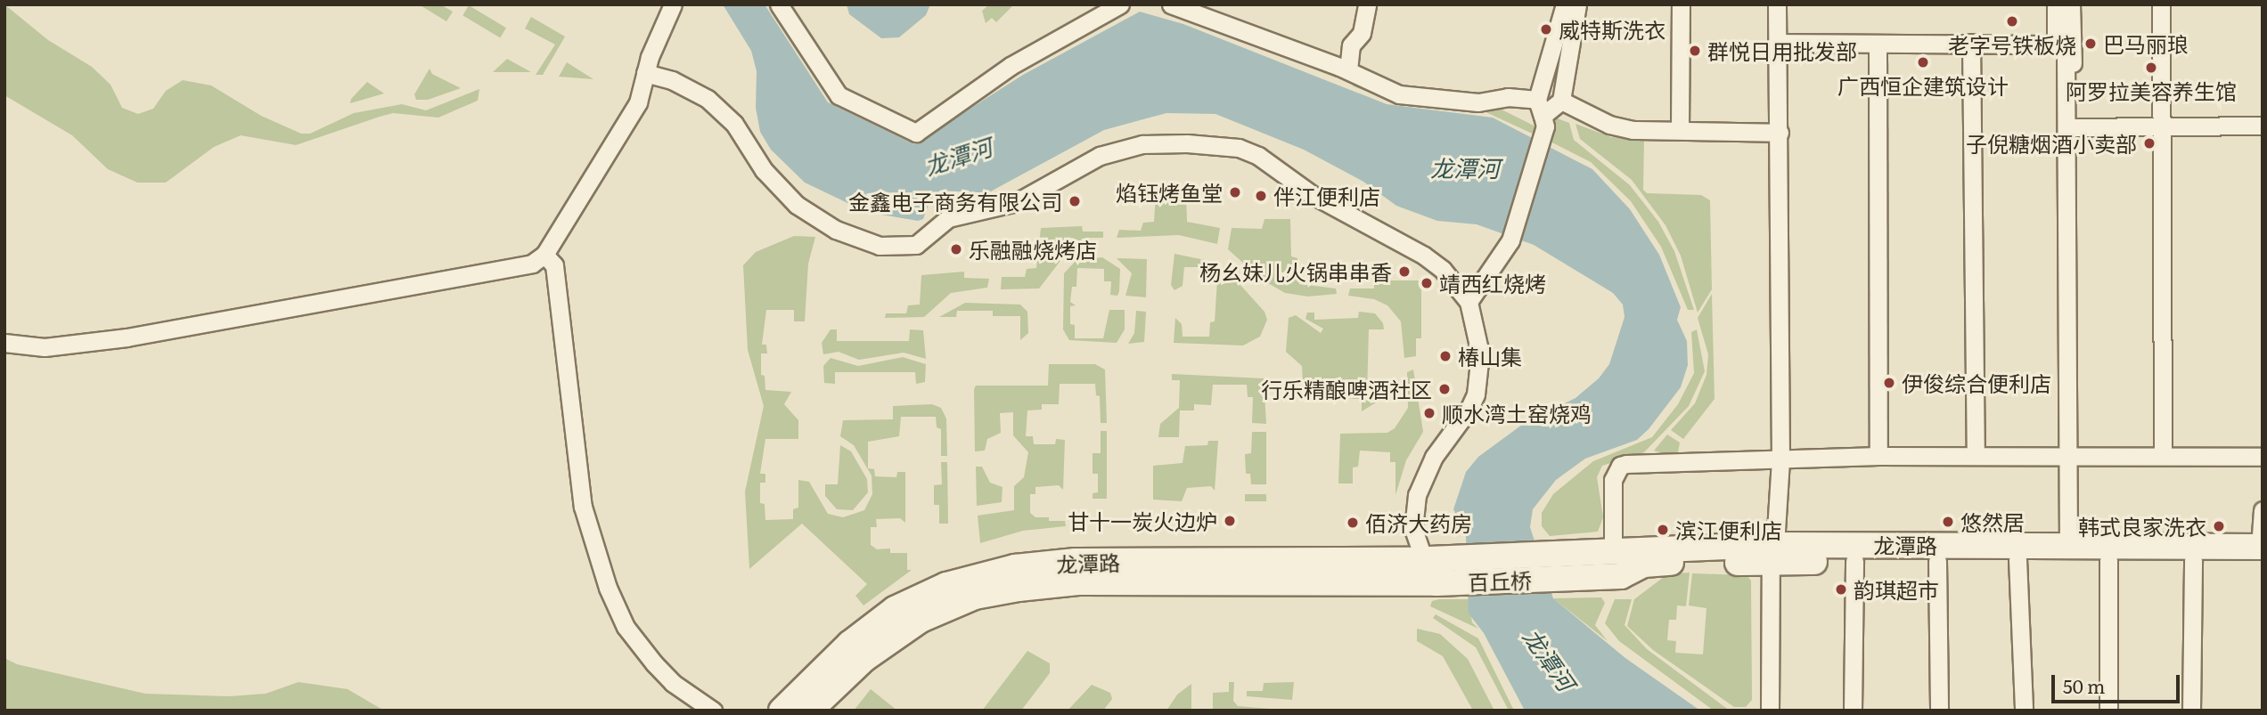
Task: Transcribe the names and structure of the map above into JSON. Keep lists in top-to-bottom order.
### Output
{
  "streets": {
    "main road": ["龙潭路", "百丘桥"]
  },
  "crossings": [
    ["龙潭路", "百丘桥"]
  ],
  "water": ["龙潭河"],
  "places": [
    "老字号铁板烧",
    "威特斯洗衣",
    "巴马丽琅",
    "群悦日用批发部",
    "广西恒企建筑设计",
    "阿罗拉美容养生馆",
    "子倪糖烟酒小卖部",
    "焰钰烤鱼堂",
    "伴江便利店",
    "金鑫电子商务有限公司",
    "乐融融烧烤店",
    "杨幺妹儿火锅串串香",
    "靖西红烧烤",
    "椿山集",
    "伊俊综合便利店",
    "行乐精酿啤酒社区",
    "顺水湾土窑烧鸡",
    "甘十一炭火边炉",
    "悠然居",
    "佰济大药房",
    "韩式良家洗衣",
    "滨江便利店",
    "韵琪超市"
  ],
  "scale_bar": "50 m"
}
